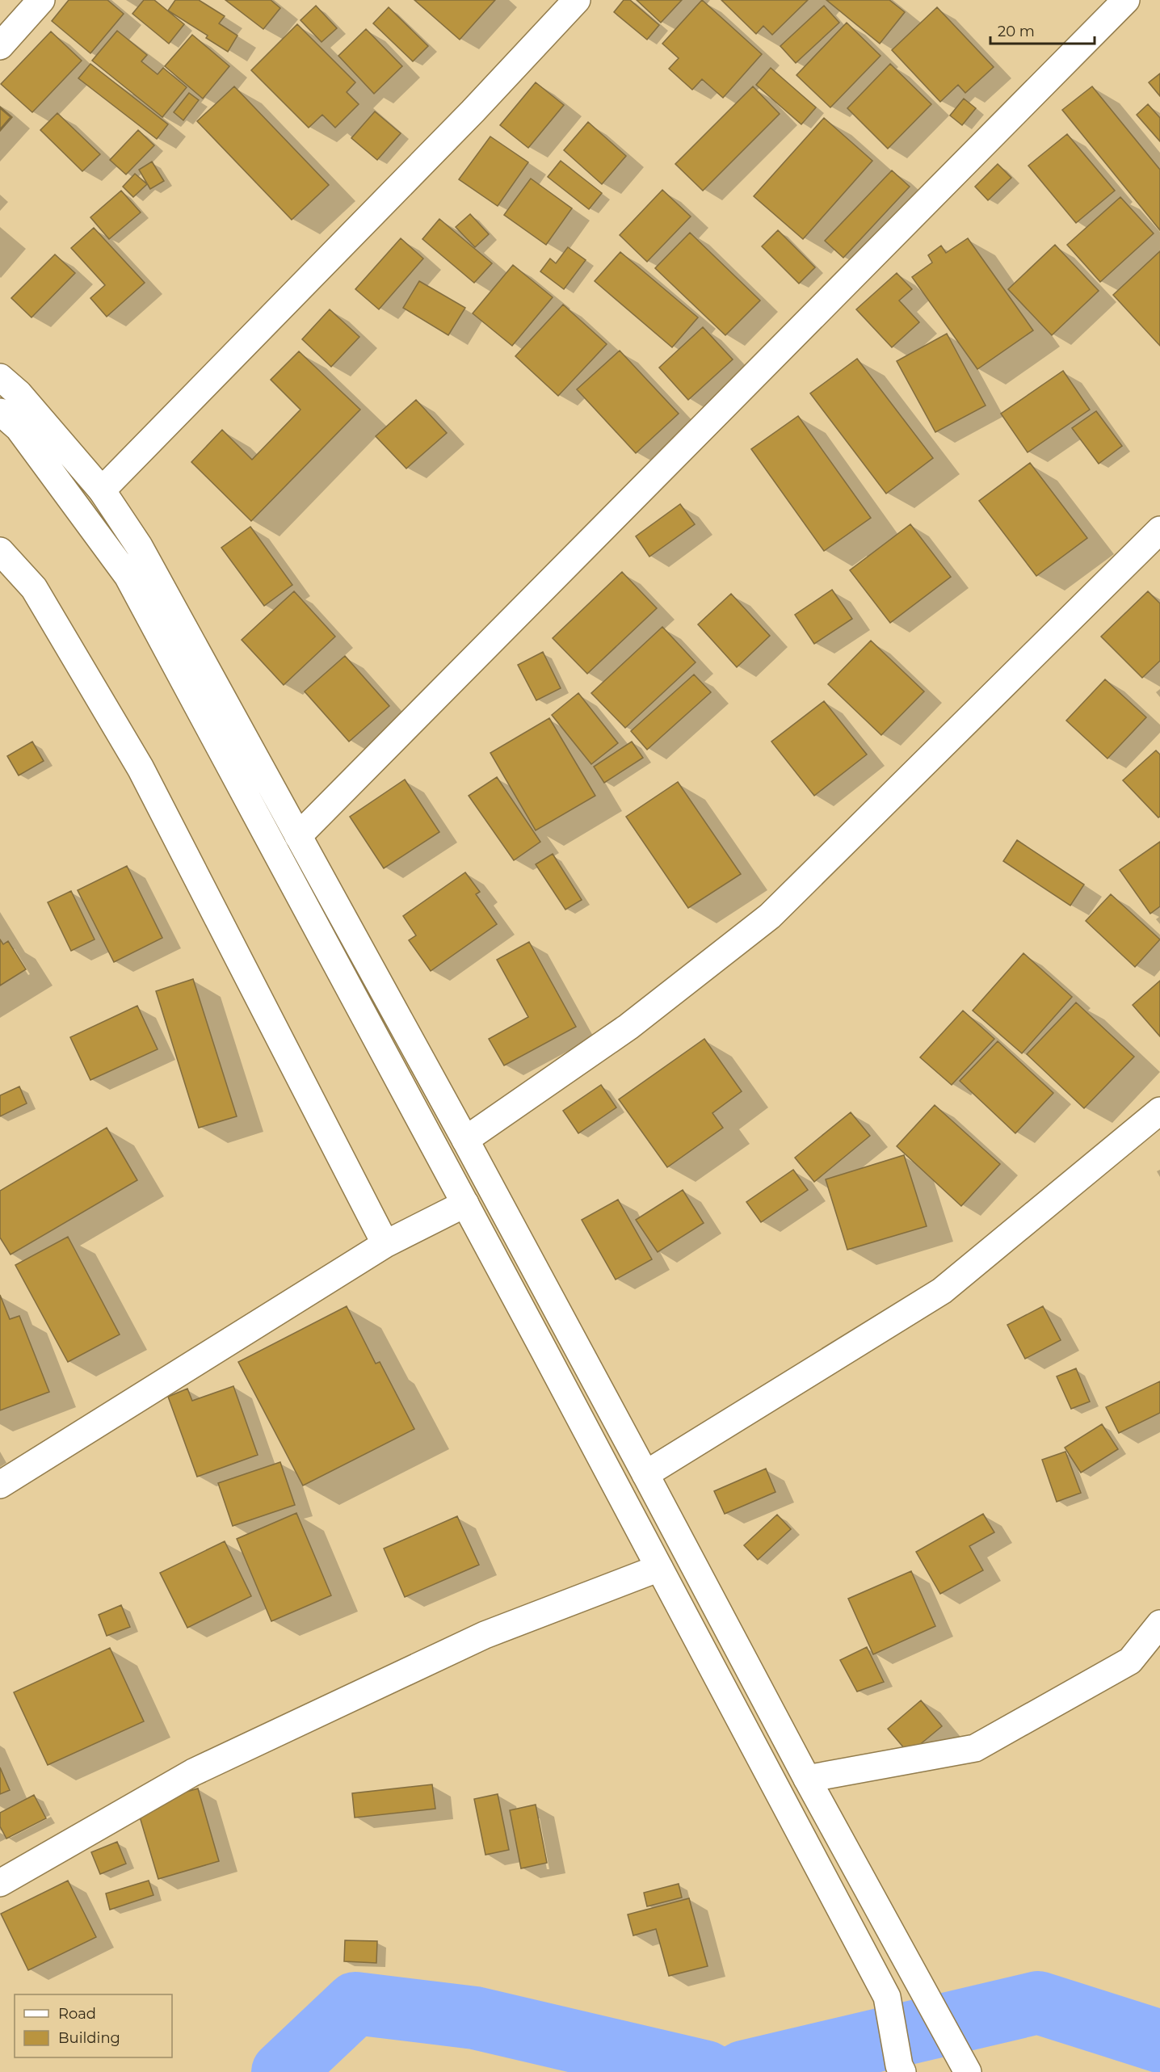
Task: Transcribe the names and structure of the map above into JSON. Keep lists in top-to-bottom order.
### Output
{
  "legend": ["Road", "Building"],
  "scale_bar": "20 m"
}
